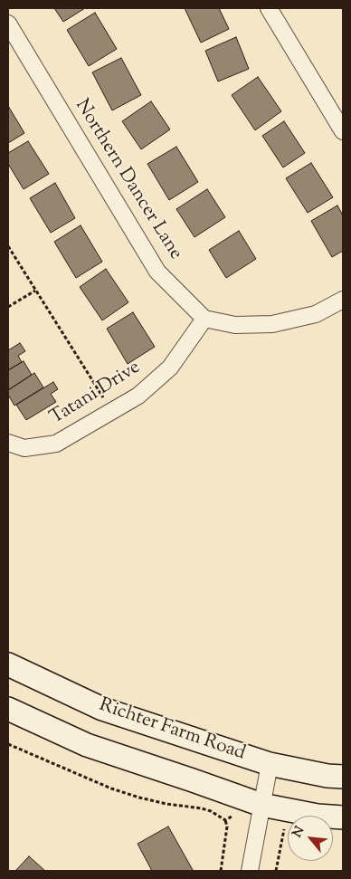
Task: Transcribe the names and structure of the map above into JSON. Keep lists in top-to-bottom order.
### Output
{
  "streets": {
    "main road": ["Richter Farm Road"],
    "street": ["Northern Dancer Lane", "Tatani Drive"]
  },
  "crossings": [
    ["Northern Dancer Lane", "Tatani Drive"]
  ],
  "north": "top left"
}
